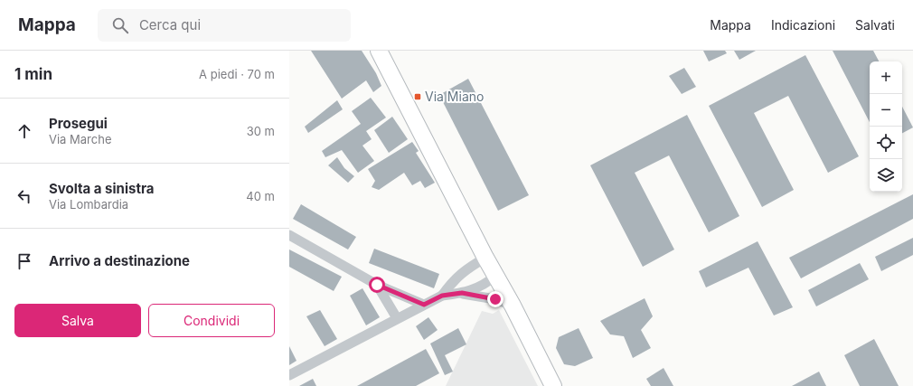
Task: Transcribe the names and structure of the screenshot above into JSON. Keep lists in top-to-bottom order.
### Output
{
  "places": {
    "transit": ["Via Miano"]
  },
  "page": {
    "header": "Mappa",
    "search": "Cerca qui",
    "nav": ["Mappa", "Indicazioni", "Salvati"],
    "heading": ["1 min", "A piedi · 70 m"],
    "map_buttons": ["+", "−"],
    "list": [
      ["Prosegui", "Via Marche", "30 m"],
      ["Svolta a sinistra", "Via Lombardia", "40 m"],
      "Arrivo a destinazione"
    ],
    "buttons": ["Salva", "Condividi"]
  }
}
